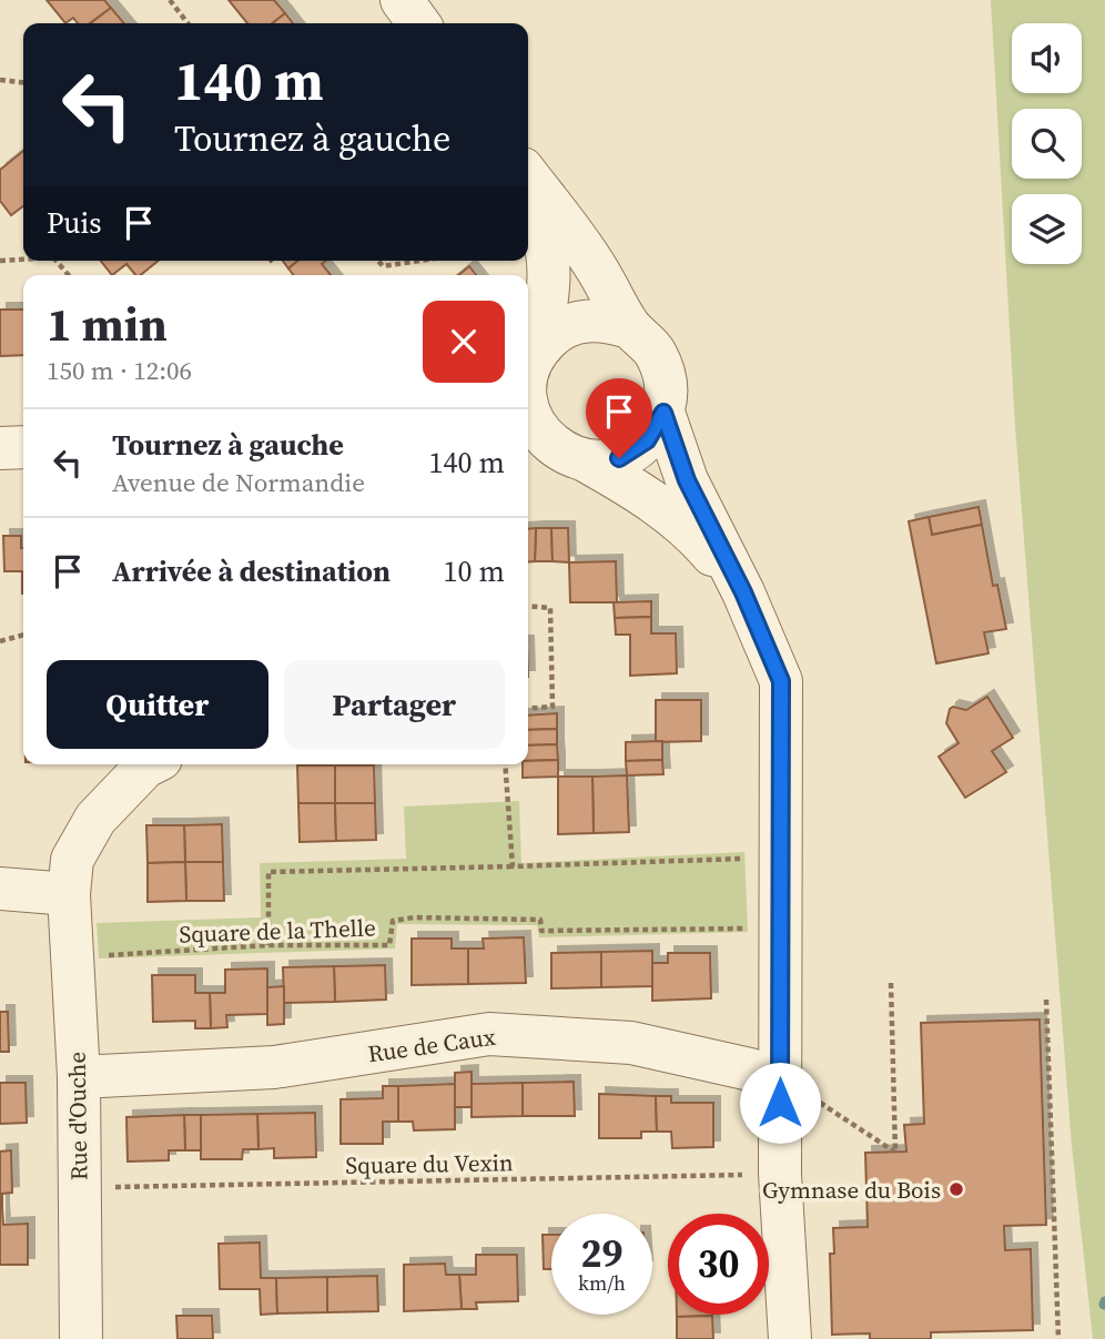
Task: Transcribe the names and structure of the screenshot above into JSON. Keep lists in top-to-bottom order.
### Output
{
  "streets": {
    "street": ["Rue de Caux", "Rue d'Ouche"],
    "path": ["Square de la Thelle", "Square du Vexin"]
  },
  "crossings": [
    ["Square de la Thelle", "Rue d'Ouche"],
    ["Rue de Caux", "Rue d'Ouche"],
    ["Rue d'Ouche", "Square du Vexin"]
  ],
  "places": ["Gymnase du Bois"],
  "page": {
    "turn": ["140 m", "Tournez à gauche"],
    "then": "Puis",
    "heading": ["1 min", "150 m · 12:06"],
    "list": [
      {
        "name": "Tournez à gauche",
        "note": "Avenue de Normandie",
        "value": "140 m"
      },
      {
        "name": "Arrivée à destination",
        "value": "10 m"
      }
    ],
    "buttons": ["Quitter", "Partager"],
    "speed": "29 km/h",
    "limit": "30"
  }
}
